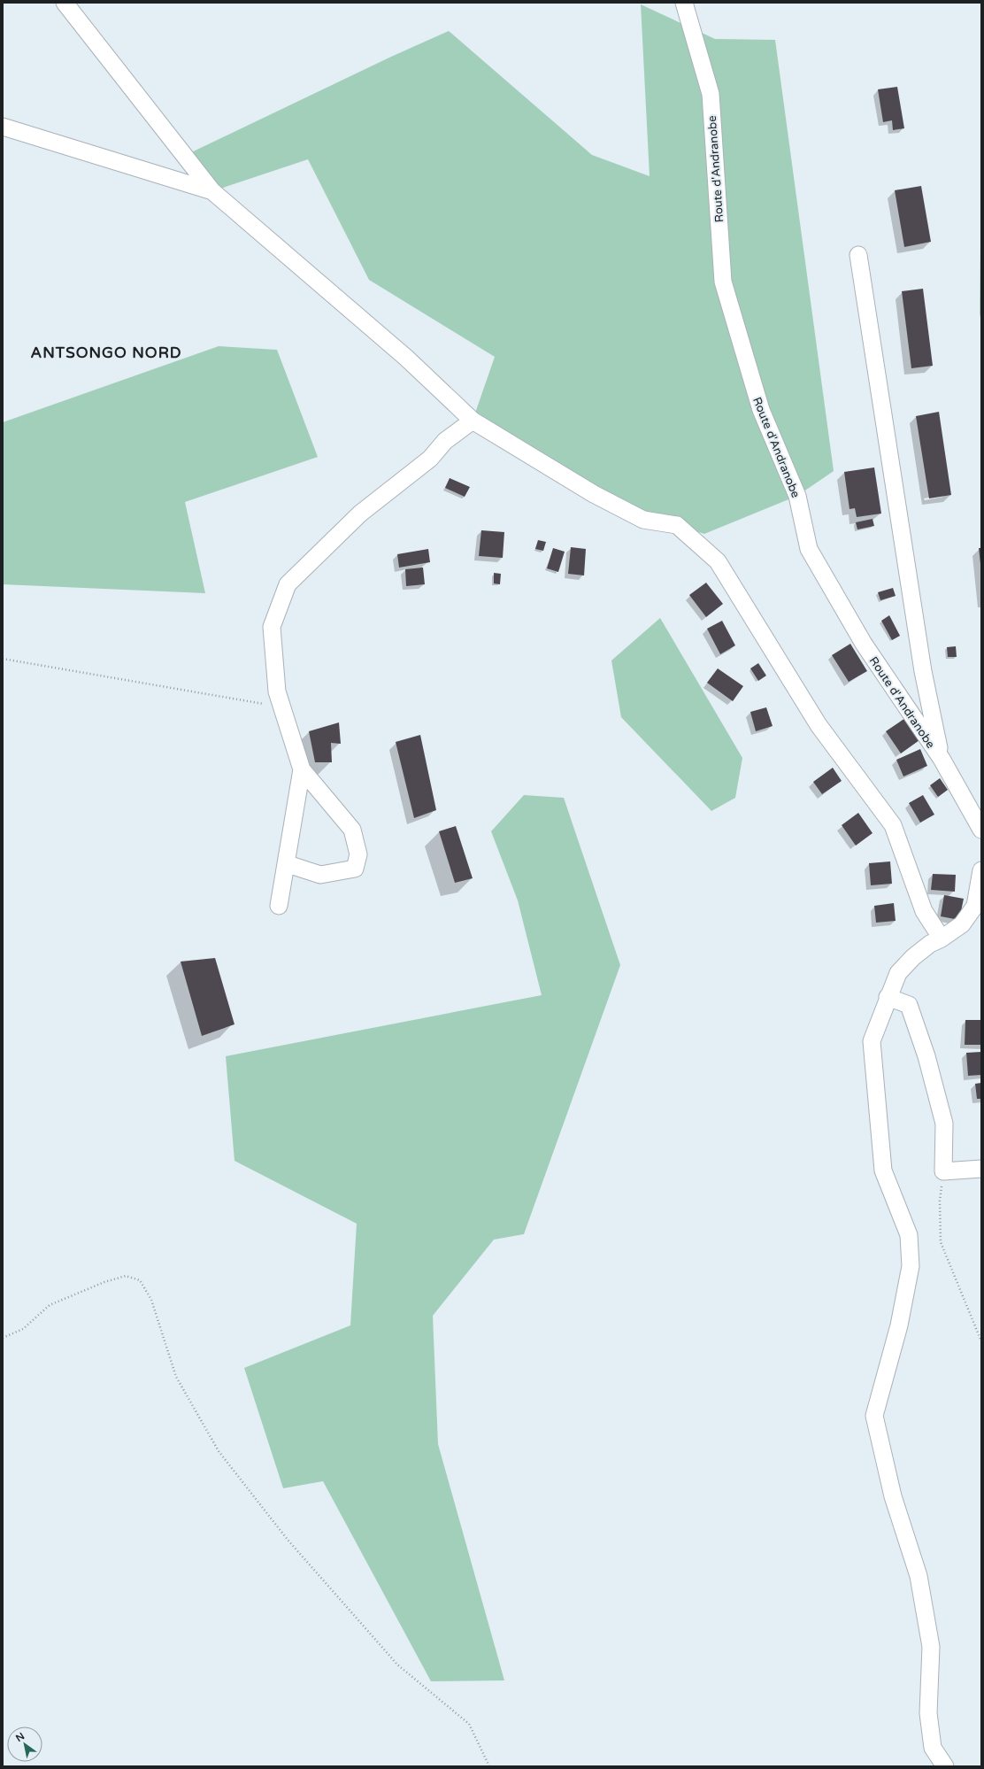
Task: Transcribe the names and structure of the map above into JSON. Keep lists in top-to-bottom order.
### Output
{
  "streets": {
    "street": ["Route d'Andranobe"]
  },
  "districts": ["ANTSONGO NORD"],
  "north": "top left"
}
